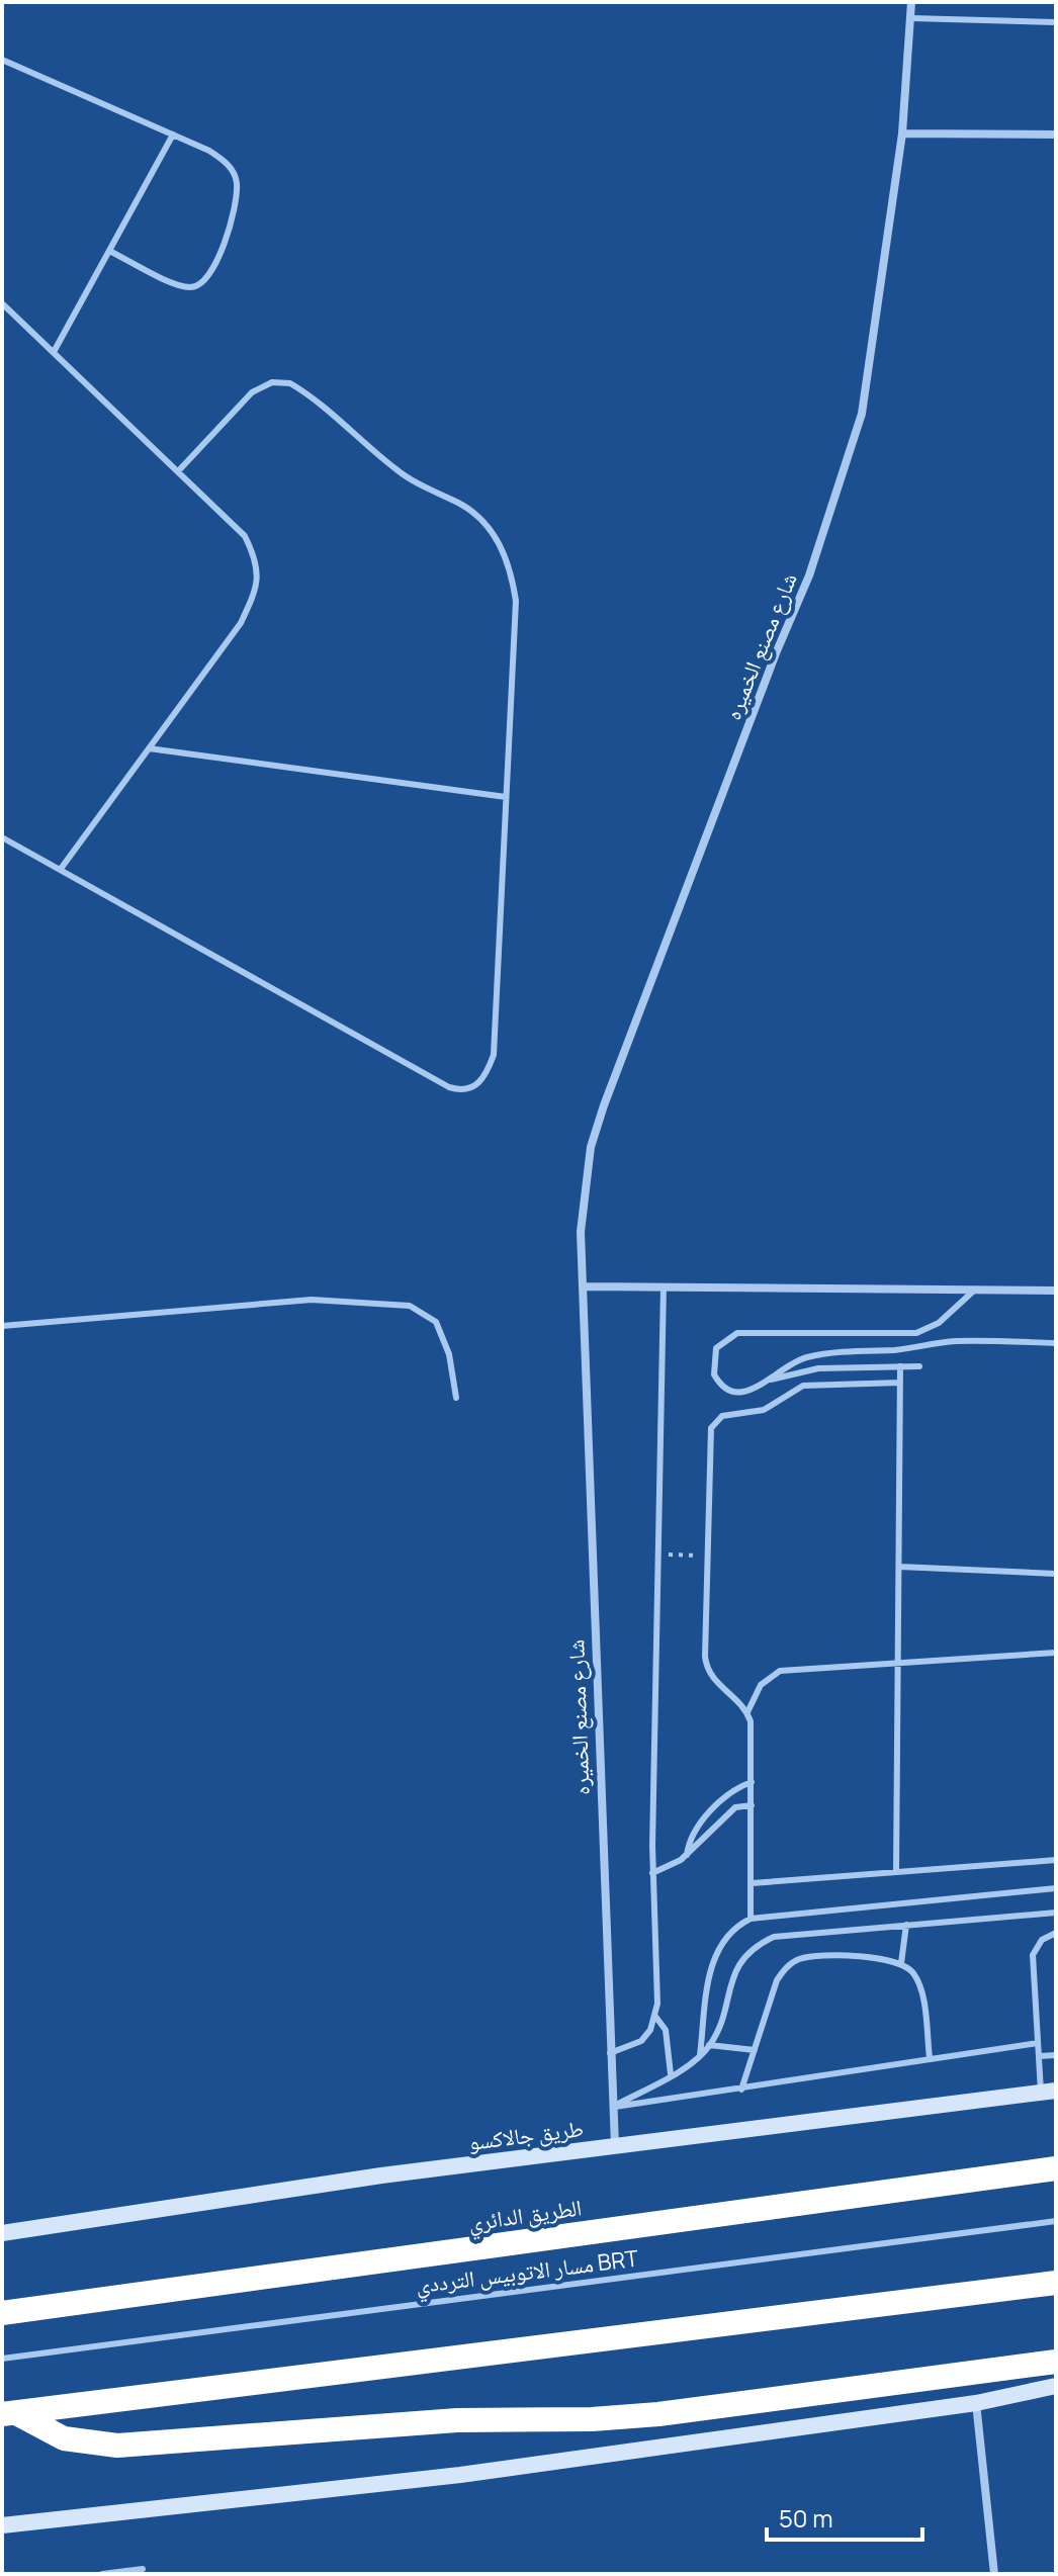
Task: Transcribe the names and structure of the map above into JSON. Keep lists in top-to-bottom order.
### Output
{
  "streets": {
    "highway": ["الطريق الدائري"],
    "street": ["شارع مصنع الخميره", "طريق جالاكسو"],
    "lane": ["مسار الاتوبيس الترددي BRT"]
  },
  "crossings": [
    ["شارع مصنع الخميره", "طريق جالاكسو"]
  ],
  "scale_bar": "50 m"
}
